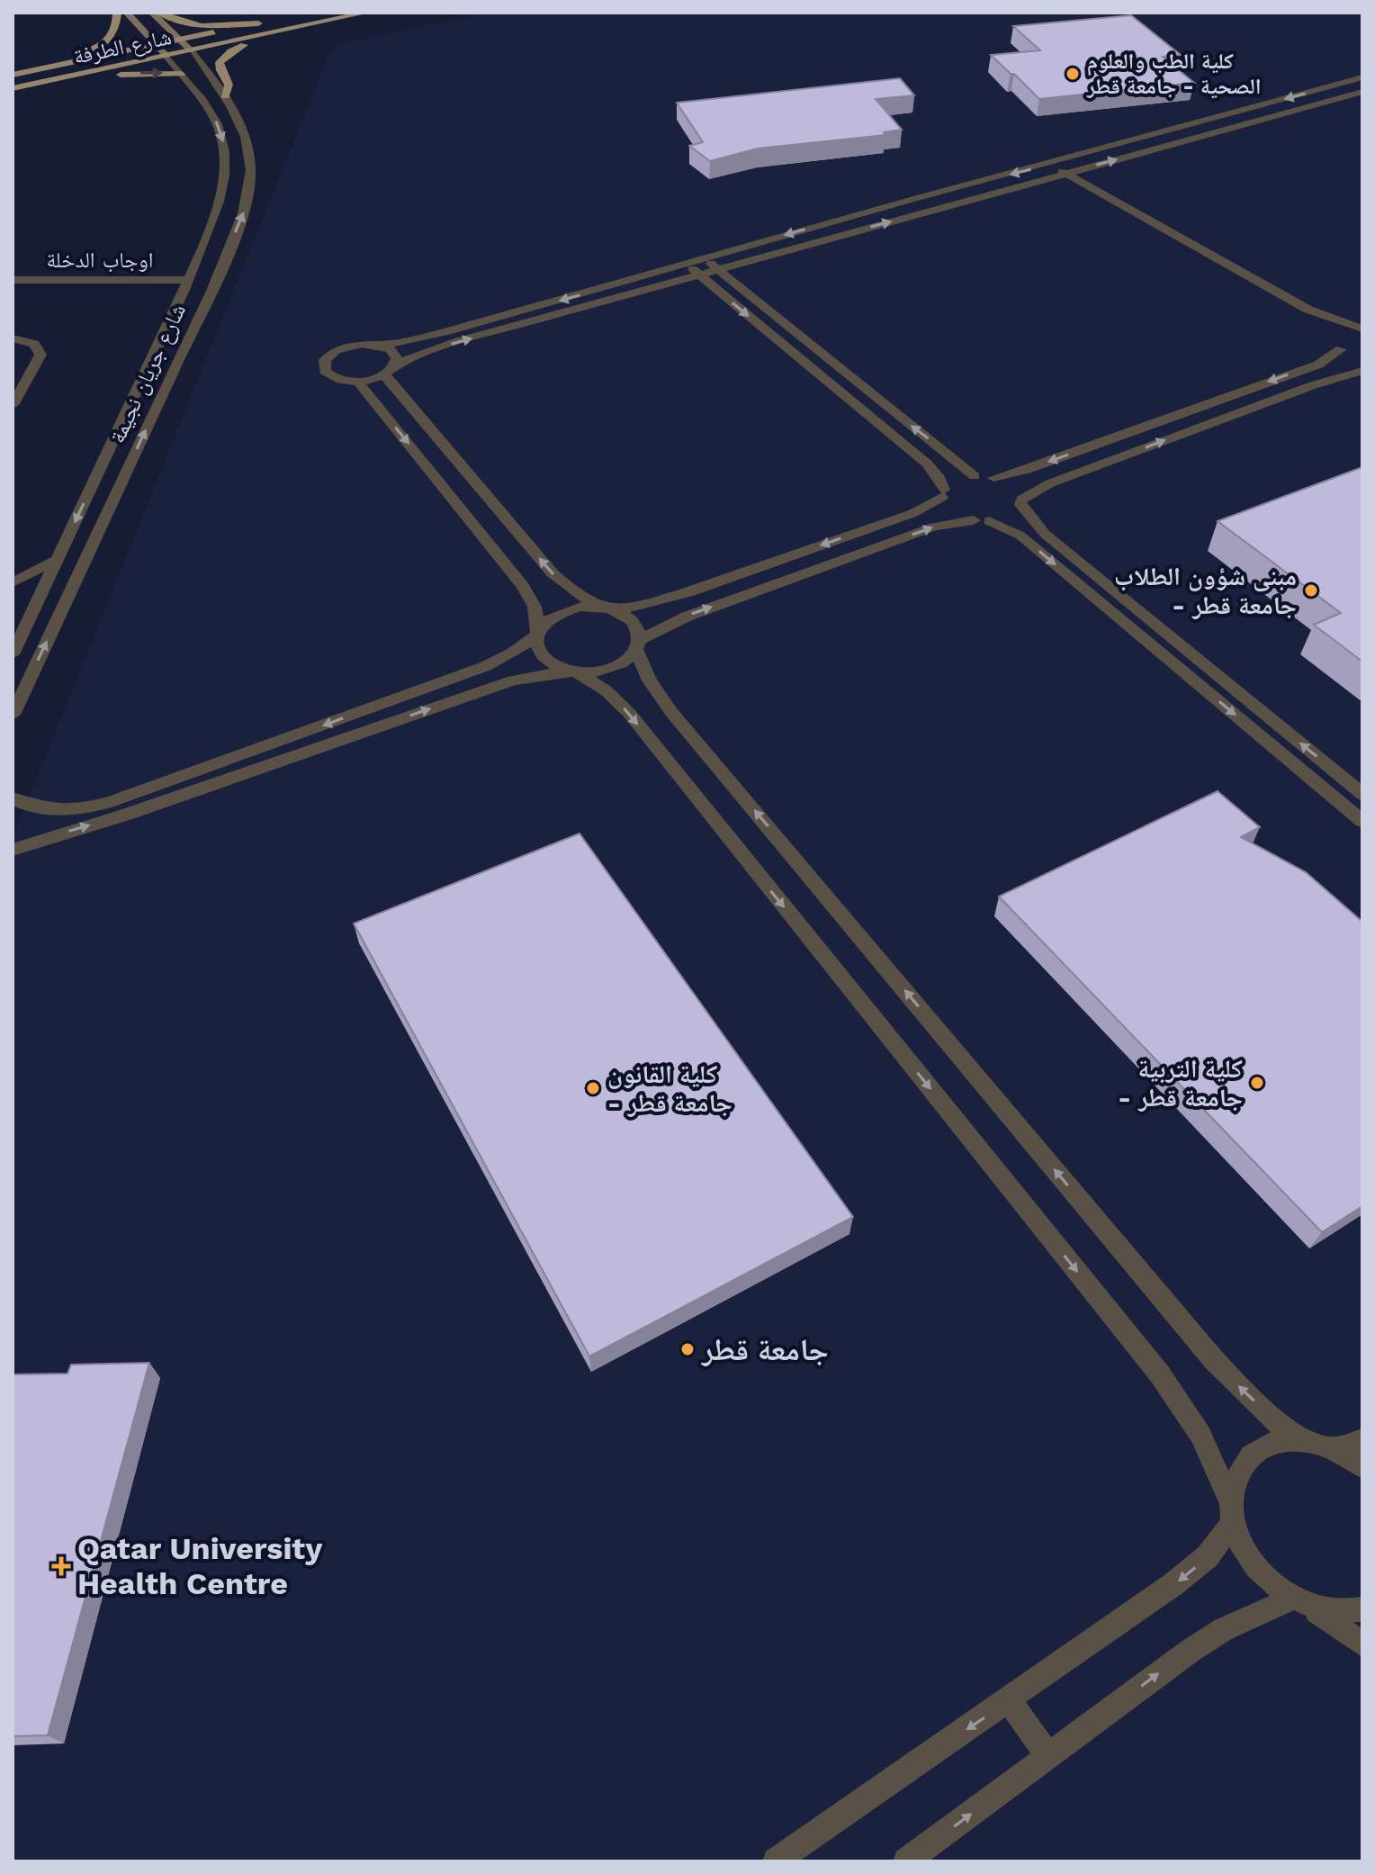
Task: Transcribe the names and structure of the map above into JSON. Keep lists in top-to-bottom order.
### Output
{
  "streets": {
    "main road": ["شارع الطرفة"],
    "street": ["اوجاب الدخلة", "شارع جريان نجيمة"]
  },
  "crossings": [
    ["شارع الطرفة", "شارع جريان نجيمة"],
    ["اوجاب الدخلة", "شارع جريان نجيمة"]
  ],
  "places": {
    "other": [
      "كلية الطب والعلوم الصحية - جامعة قطر",
      "مبنى شؤون الطلاب - جامعة قطر",
      "كلية التربية - جامعة قطر",
      "كلية القانون - جامعة قطر",
      "جامعة قطر"
    ],
    "health": ["Qatar University Health Centre"]
  }
}
